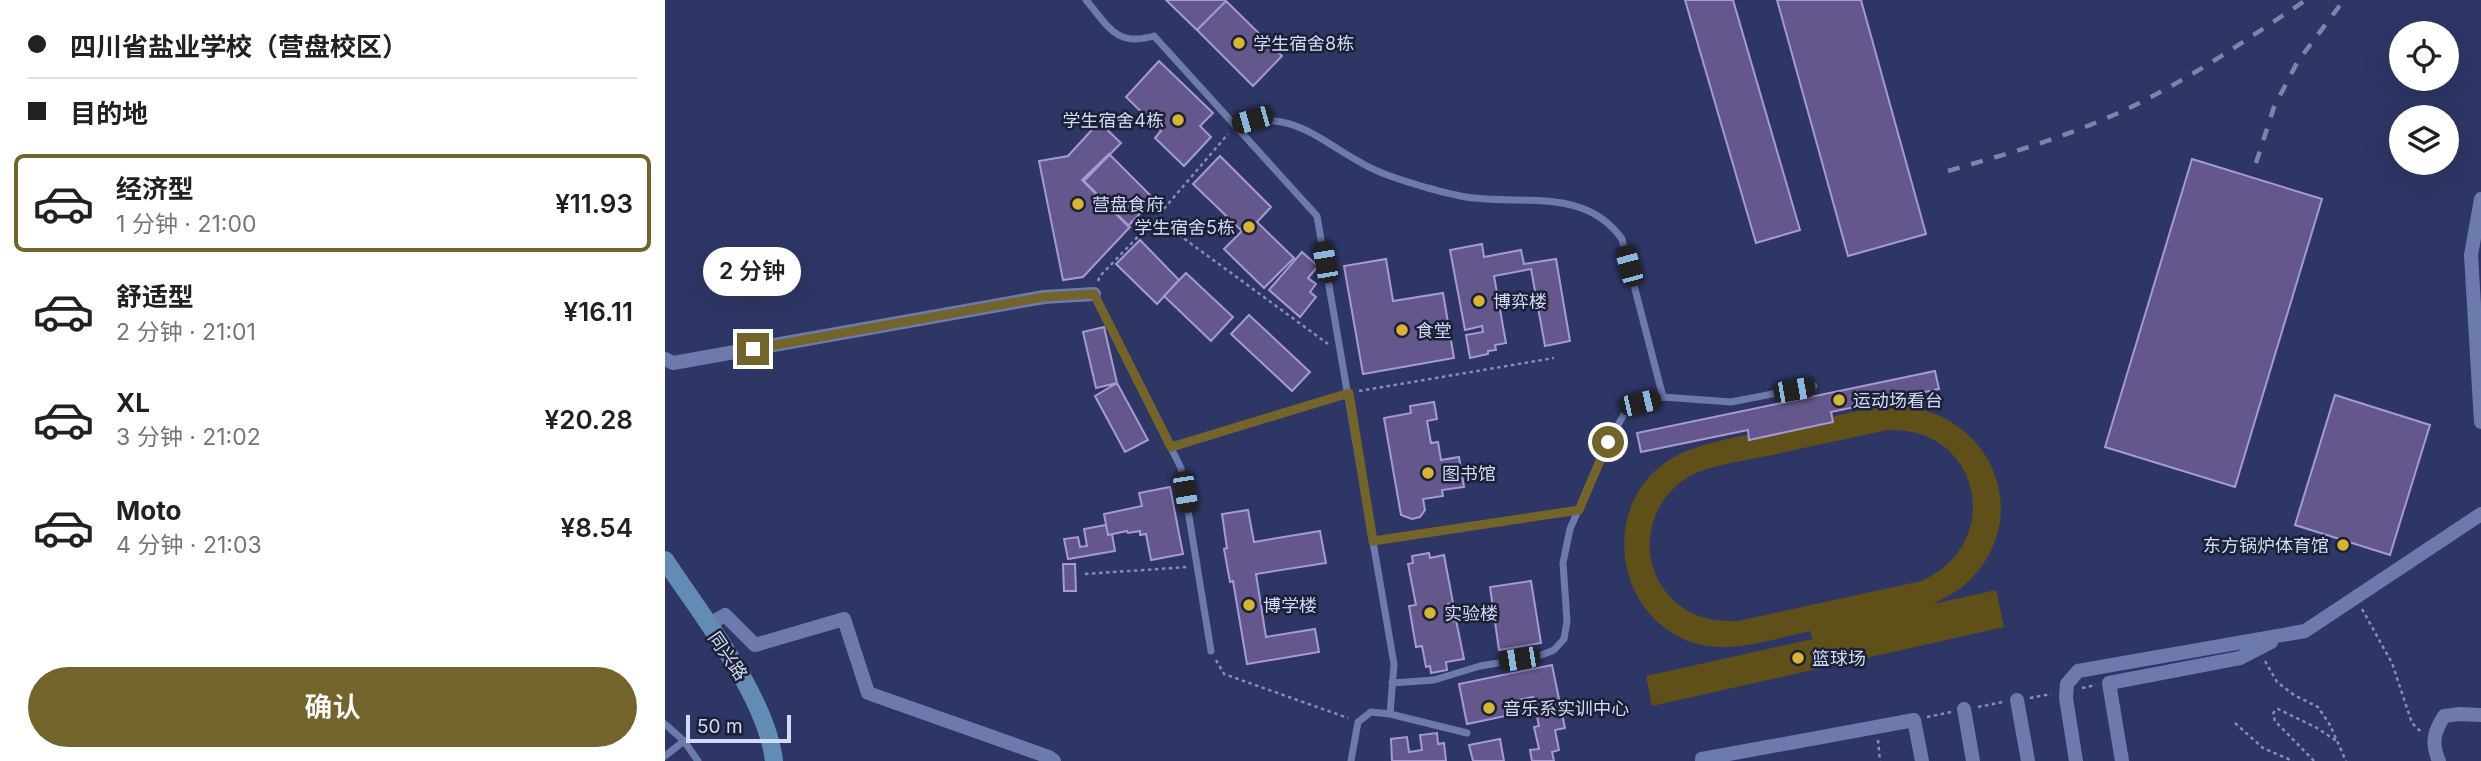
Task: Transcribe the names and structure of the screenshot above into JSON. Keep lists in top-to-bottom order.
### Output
{
  "streets": {
    "main road": ["同兴路"]
  },
  "places": [
    "学生宿舍8栋",
    "学生宿舍4栋",
    "营盘食府",
    "学生宿舍5栋",
    "博弈楼",
    "食堂",
    "运动场看台",
    "图书馆",
    "东方锅炉体育馆",
    "博学楼",
    "实验楼",
    "篮球场",
    "音乐系实训中心"
  ],
  "scale_bar": "50 m",
  "page": {
    "banner": ["四川省盐业学校（营盘校区）", "目的地"],
    "list": [
      {
        "name": "经济型",
        "note": "1 分钟 · 21:00",
        "value": "¥11.93"
      },
      {
        "name": "舒适型",
        "note": "2 分钟 · 21:01",
        "value": "¥16.11"
      },
      {
        "name": "XL",
        "note": "3 分钟 · 21:02",
        "value": "¥20.28"
      },
      {
        "name": "Moto",
        "note": "4 分钟 · 21:03",
        "value": "¥8.54"
      }
    ],
    "bubble": "2 分钟",
    "buttons": "确认",
    "scale": "50 m"
  }
}
